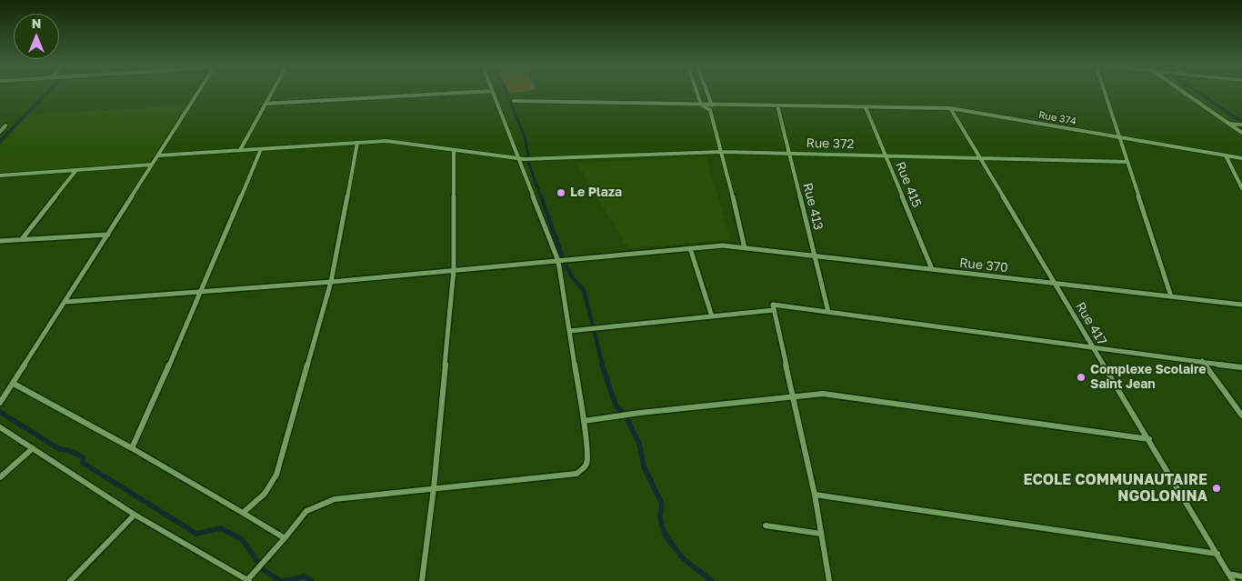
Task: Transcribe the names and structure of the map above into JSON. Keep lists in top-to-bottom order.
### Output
{
  "streets": {
    "street": [
      "Rue 374",
      "Rue 372",
      "Rue 415",
      "Rue 413",
      "Rue 370",
      "Rue 417"
    ]
  },
  "crossings": [
    ["Rue 374", "Rue 415"],
    ["Rue 374", "Rue 413"],
    ["Rue 374", "Rue 417"],
    ["Rue 372", "Rue 415"],
    ["Rue 372", "Rue 413"],
    ["Rue 372", "Rue 417"],
    ["Rue 415", "Rue 370"],
    ["Rue 413", "Rue 370"],
    ["Rue 370", "Rue 417"]
  ],
  "places": ["Le Plaza", "Complexe Scolaire Saint Jean", "ECOLE COMMUNAUTAIRE NGOLONINA"],
  "north": "top"
}
